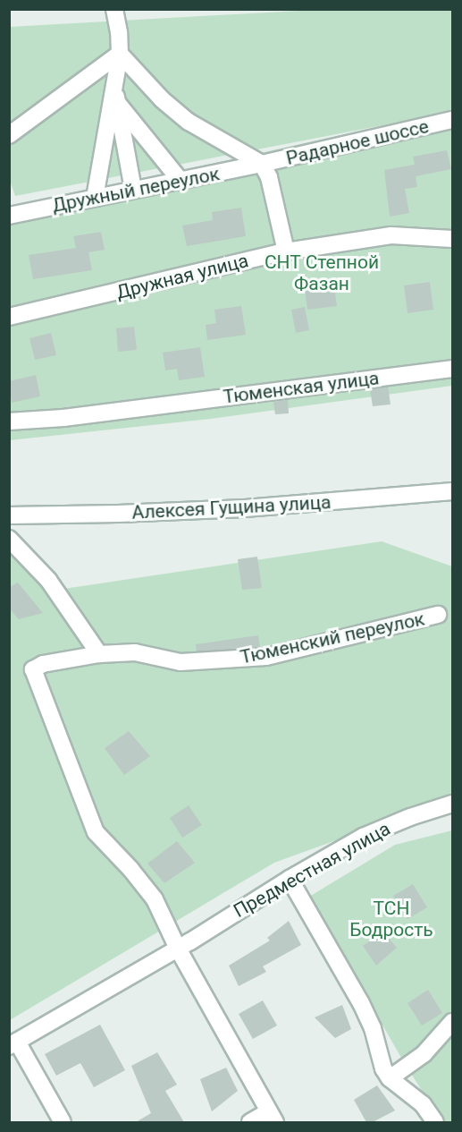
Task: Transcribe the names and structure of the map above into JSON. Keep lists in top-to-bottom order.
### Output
{
  "streets": {
    "street": [
      "Радарное шоссе",
      "Дружный переулок",
      "Дружная улица",
      "Тюменская улица",
      "Алексея Гущина улица",
      "Тюменский переулок",
      "Предместная улица"
    ]
  },
  "crossings": [
    ["Радарное шоссе", "Дружный переулок"]
  ],
  "parks": ["СНТ Степной Фазан", "ТСН Бодрость"]
}
